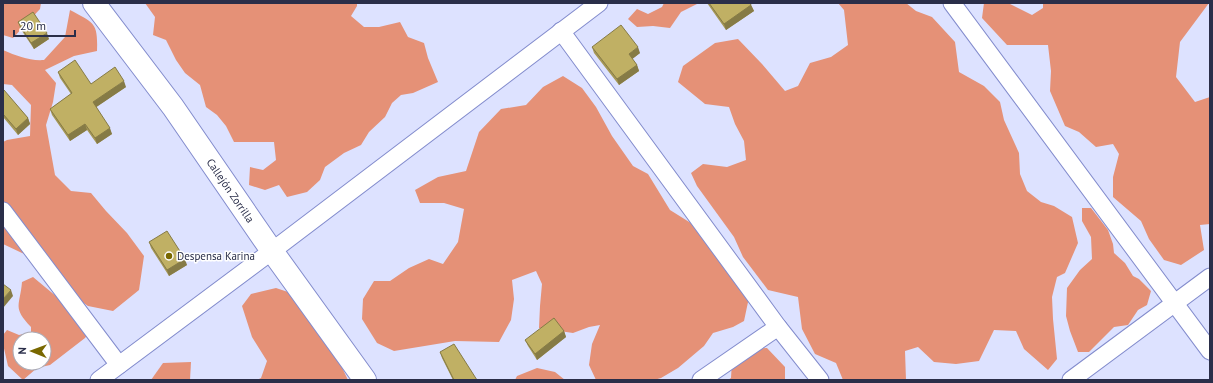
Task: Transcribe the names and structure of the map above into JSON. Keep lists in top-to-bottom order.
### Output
{
  "streets": {
    "street": ["Callejón Zorrilla"]
  },
  "places": ["Despensa Karina"],
  "scale_bar": "20 m",
  "north": "left"
}
